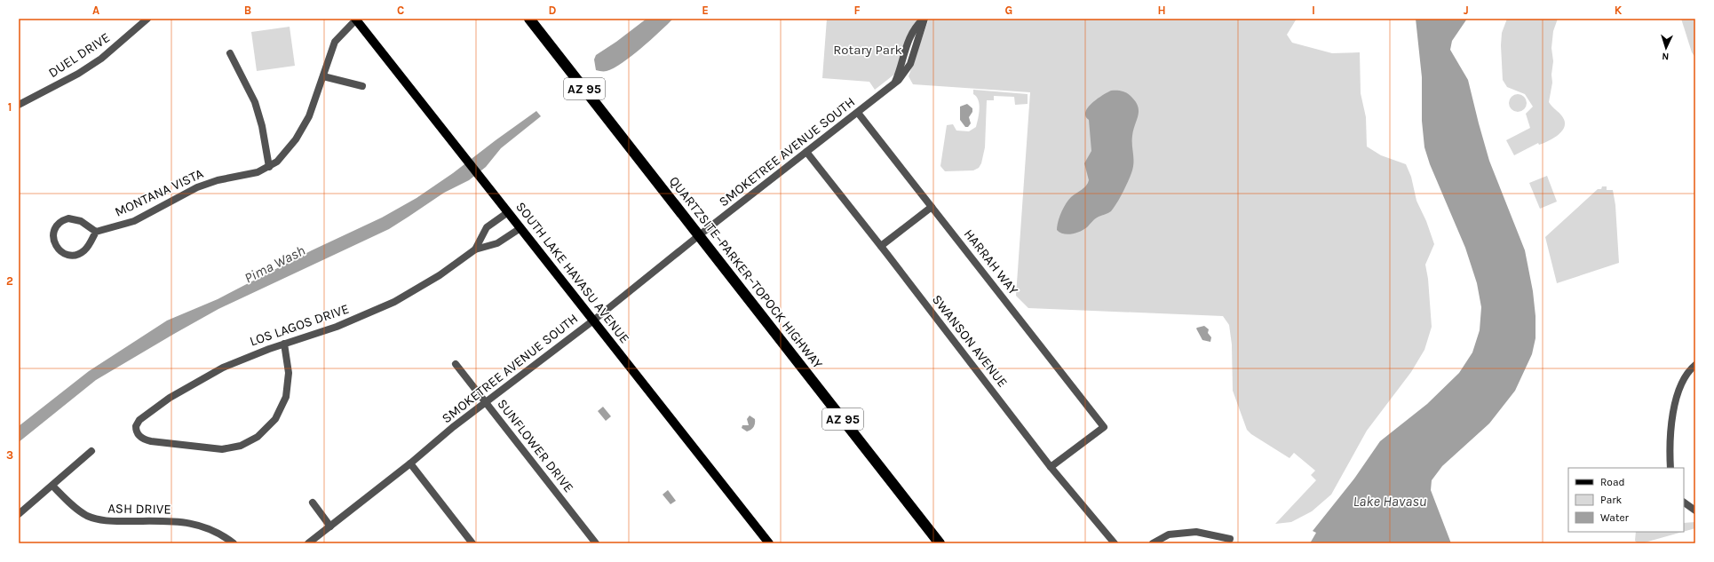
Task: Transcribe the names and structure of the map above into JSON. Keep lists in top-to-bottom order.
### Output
{
  "streets": {
    "highway": ["AZ 95", "QUARTZSITE–PARKER–TOPOCK HIGHWAY"],
    "main road": ["SOUTH LAKE HAVASU AVENUE"],
    "street": [
      "DUEL DRIVE",
      "SMOKETREE AVENUE SOUTH",
      "MONTANA VISTA",
      "HARRAH WAY",
      "LOS LAGOS DRIVE",
      "SWANSON AVENUE",
      "SUNFLOWER DRIVE",
      "ASH DRIVE"
    ]
  },
  "crossings": [
    ["SMOKETREE AVENUE SOUTH", "HARRAH WAY"],
    ["SMOKETREE AVENUE SOUTH", "SOUTH LAKE HAVASU AVENUE"],
    ["SMOKETREE AVENUE SOUTH", "QUARTZSITE–PARKER–TOPOCK HIGHWAY"],
    ["SMOKETREE AVENUE SOUTH", "SWANSON AVENUE"],
    ["SMOKETREE AVENUE SOUTH", "SUNFLOWER DRIVE"],
    ["MONTANA VISTA", "SOUTH LAKE HAVASU AVENUE"],
    ["HARRAH WAY", "SWANSON AVENUE"],
    ["SOUTH LAKE HAVASU AVENUE", "LOS LAGOS DRIVE"]
  ],
  "water": ["Pima Wash", "Lake Havasu"],
  "parks": ["Rotary Park"],
  "legend": ["Road", "Park", "Water"],
  "north": "bottom",
  "grid": {
    "columns": [
      "A",
      "B",
      "C",
      "D",
      "E",
      "F",
      "G",
      "H",
      "I",
      "J",
      "K"
    ],
    "rows": ["1", "2", "3"]
  }
}
